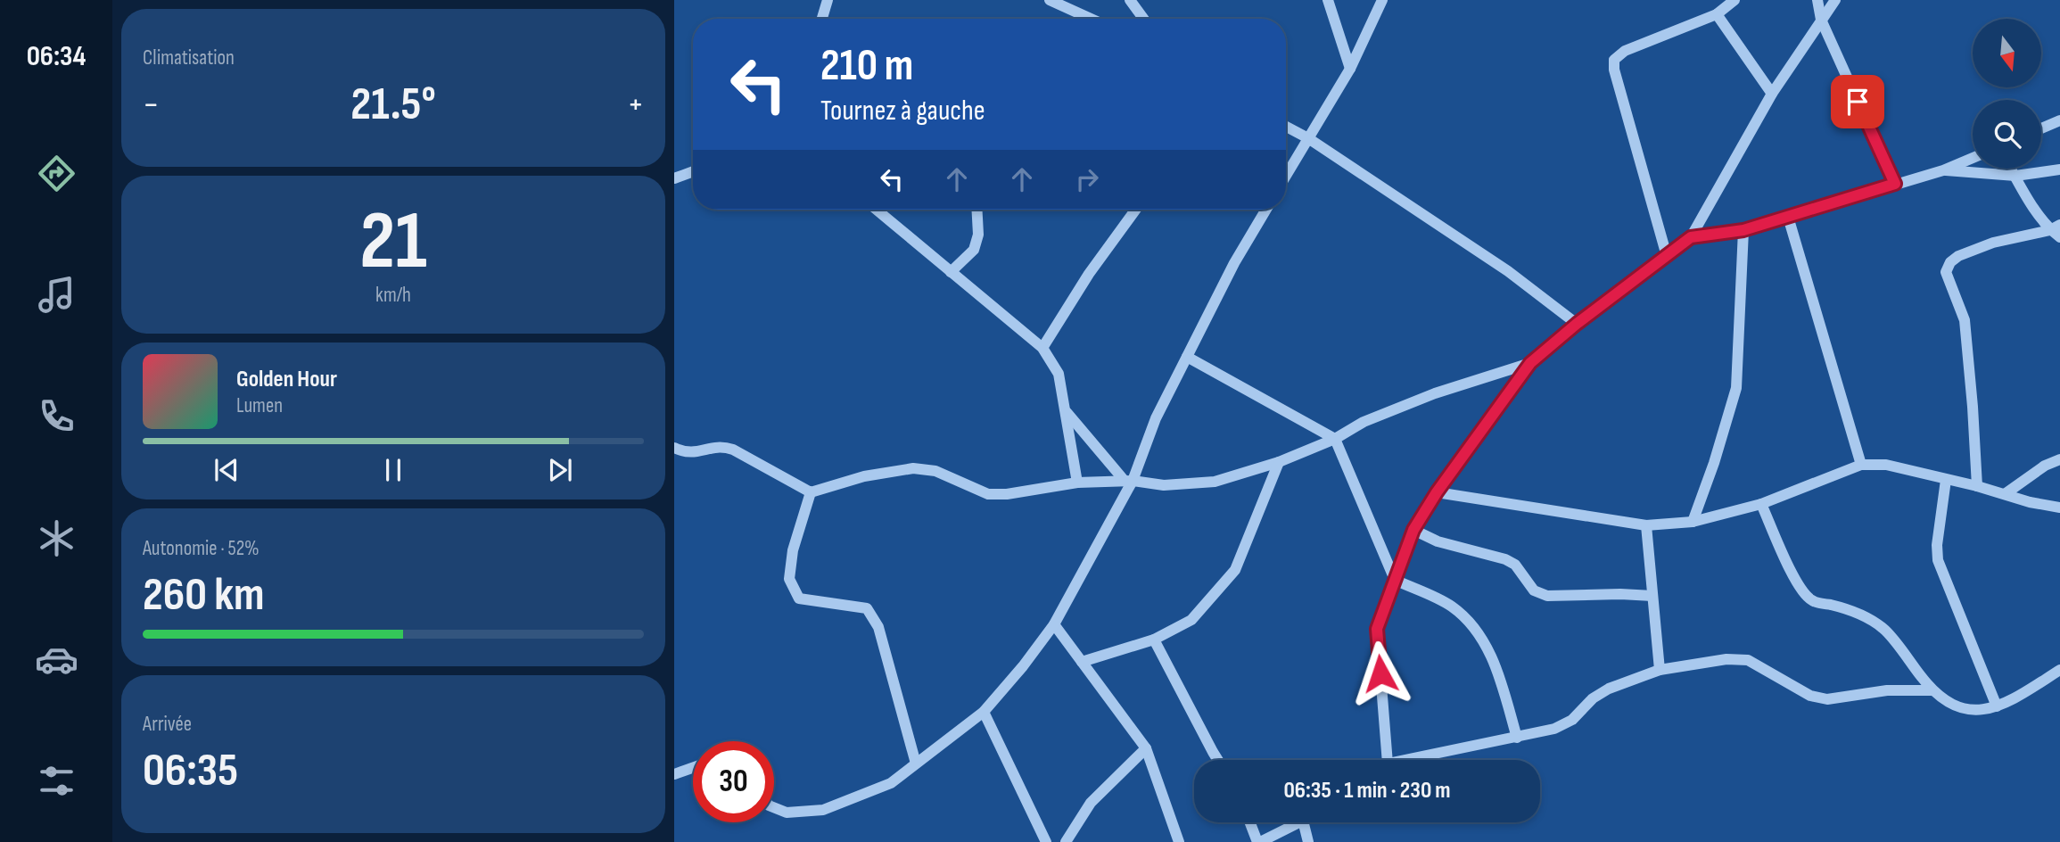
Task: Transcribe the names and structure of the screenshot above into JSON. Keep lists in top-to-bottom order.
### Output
{
  "north": "bottom",
  "page": {
    "tabs": "06:34",
    "tile": [
      "Climatisation",
      ["21", "km/h"],
      ["Autonomie · 52%", "260 km"],
      ["Arrivée", "06:35"]
    ],
    "turn": ["210 m", "Tournez à gauche"],
    "heat": ["−", "21.5°", "+"],
    "song": ["Golden Hour", "Lumen"],
    "limit": "30",
    "trip": "06:35 · 1 min · 230 m"
  }
}
